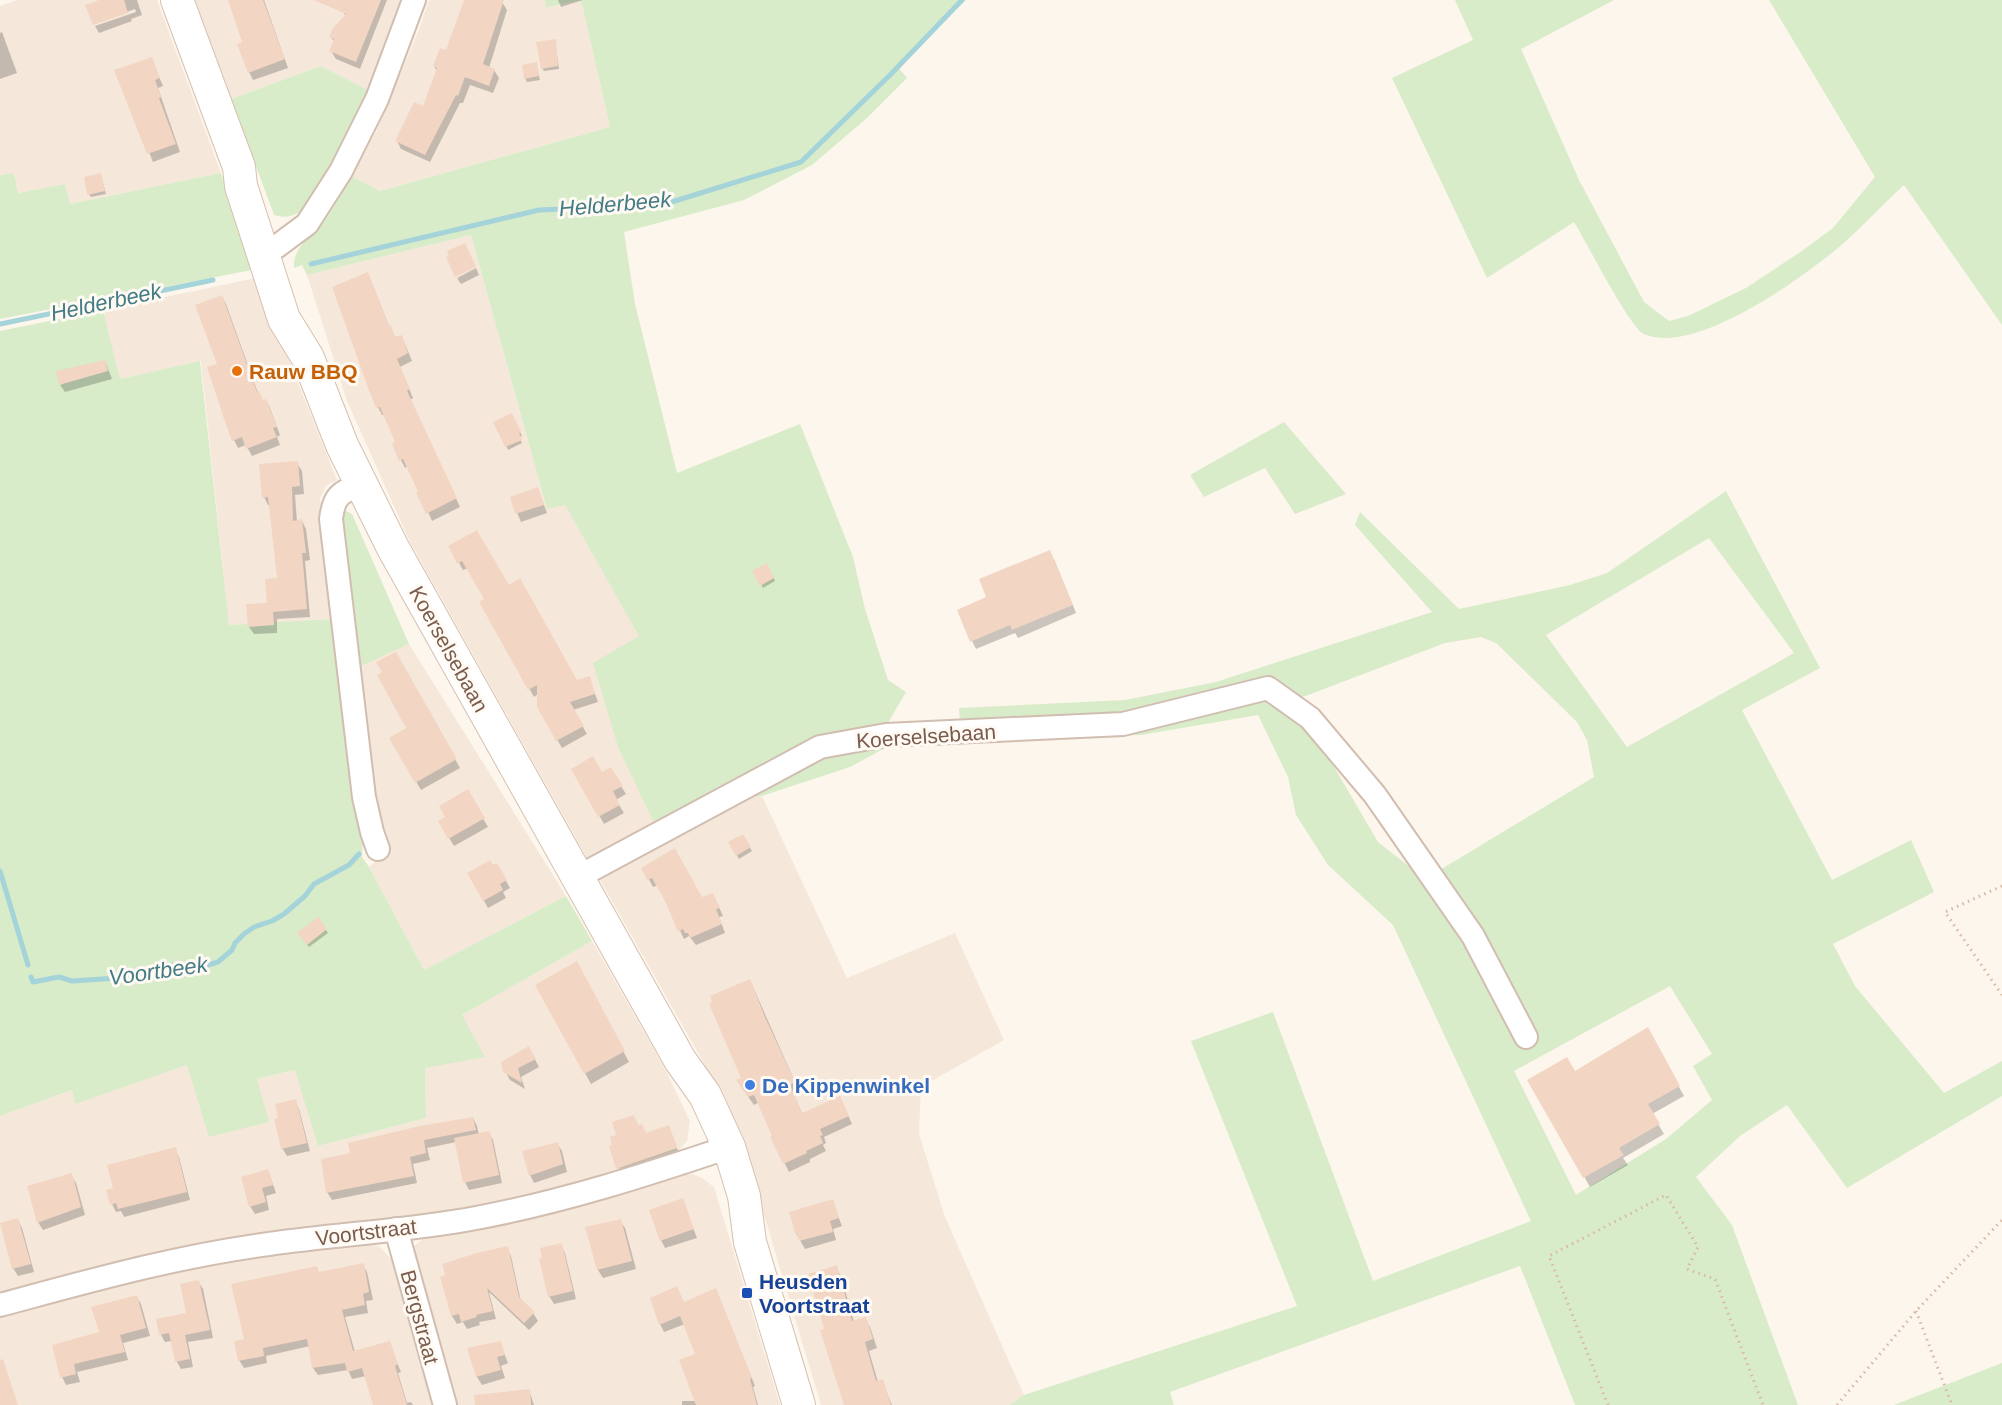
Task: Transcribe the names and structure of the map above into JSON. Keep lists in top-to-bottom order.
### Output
{
  "streets": {
    "street": ["Koerselsebaan", "Voortstraat", "Bergstraat"]
  },
  "crossings": [
    ["Koerselsebaan", "Voortstraat"],
    ["Voortstraat", "Bergstraat"]
  ],
  "water": ["Helderbeek", "Voortbeek"],
  "places": {
    "other": ["Rauw BBQ", "De Kippenwinkel"],
    "transit": ["Heusden Voortstraat"]
  }
}
